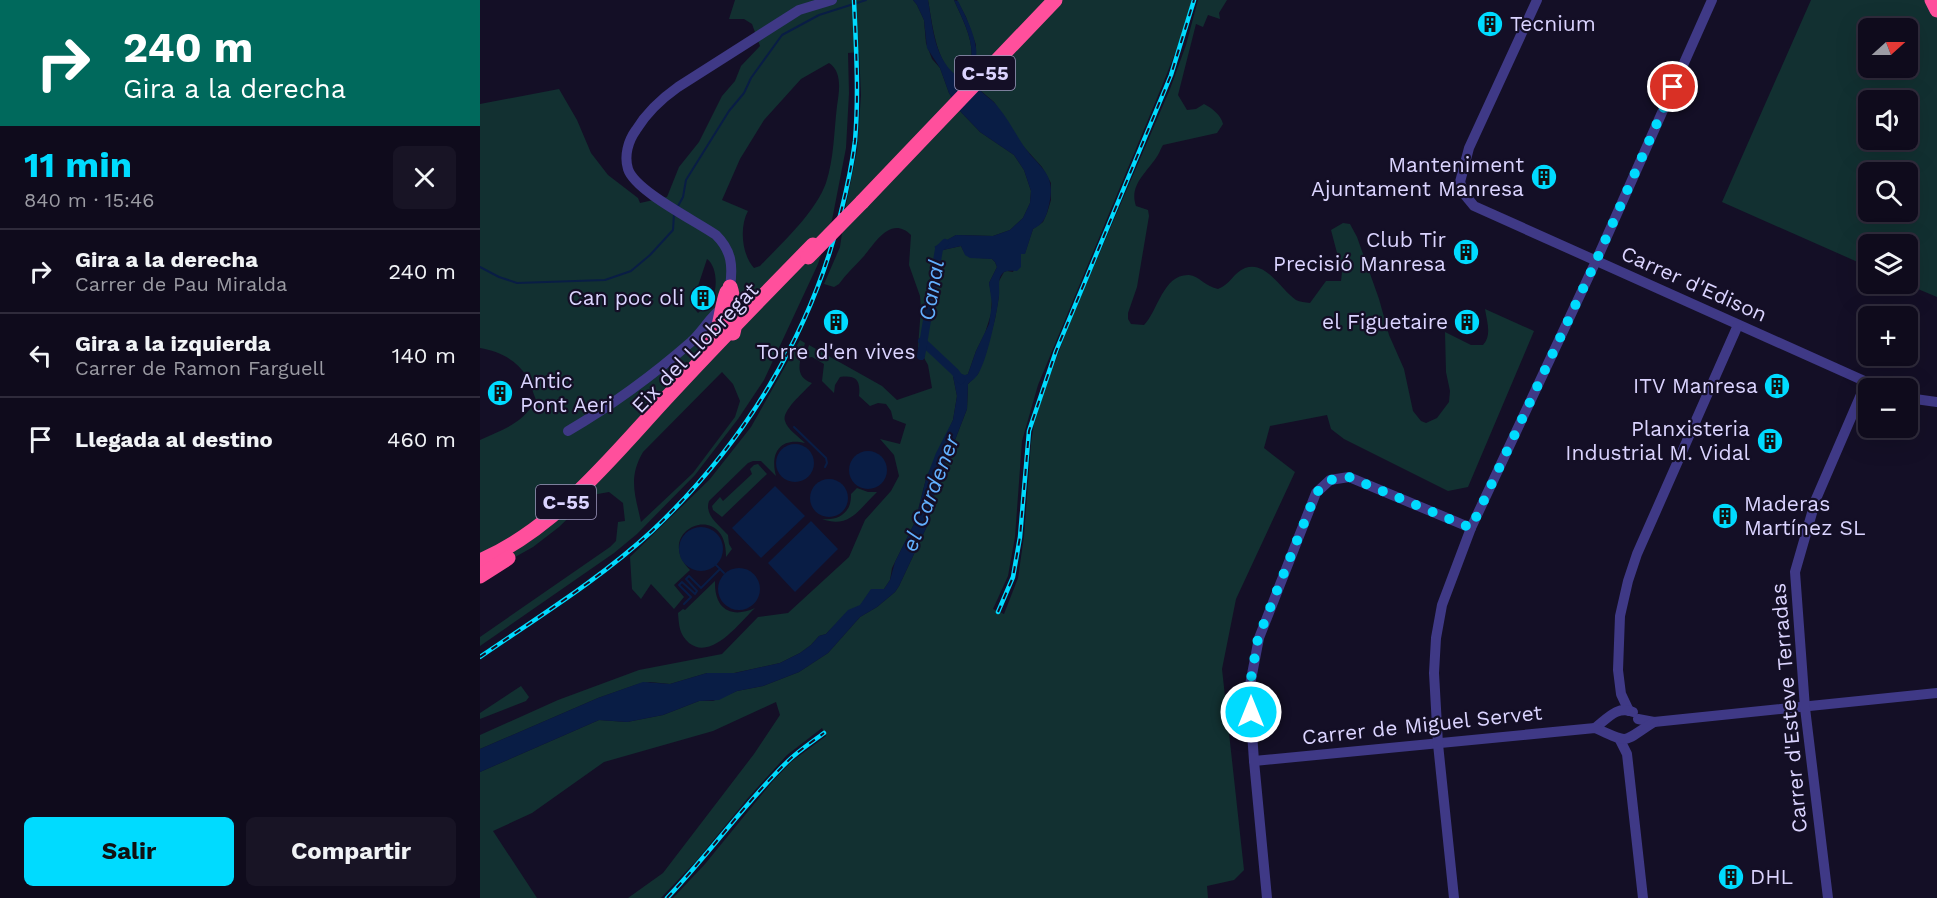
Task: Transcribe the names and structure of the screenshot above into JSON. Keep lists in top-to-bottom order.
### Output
{
  "streets": {
    "highway": ["C-55", "Eix del Llobregat"],
    "street": ["Carrer d'Edison", "Carrer d'Esteve Terradas", "Carrer de Miguel Servet"]
  },
  "water": ["Canal", "el Cardener"],
  "places": {
    "building": [
      "Tecnium",
      "Manteniment Ajuntament Manresa",
      "Club Tir Precisió Manresa",
      "Can poc oli",
      "Torre d'en vives",
      "el Figuetaire",
      "ITV Manresa",
      "Antic Pont Aeri",
      "Planxisteria Industrial M. Vidal",
      "Maderas Martínez SL",
      "DHL"
    ]
  },
  "north": "right",
  "page": {
    "turn": ["240 m", "Gira a la derecha"],
    "map_buttons": ["+", "−"],
    "heading": ["11 min", "840 m · 15:46"],
    "list": [
      {
        "name": "Gira a la derecha",
        "note": "Carrer de Pau Miralda",
        "value": "240 m"
      },
      {
        "name": "Gira a la izquierda",
        "note": "Carrer de Ramon Farguell",
        "value": "140 m"
      },
      {
        "name": "Llegada al destino",
        "value": "460 m"
      }
    ],
    "buttons": ["Salir", "Compartir"]
  }
}
